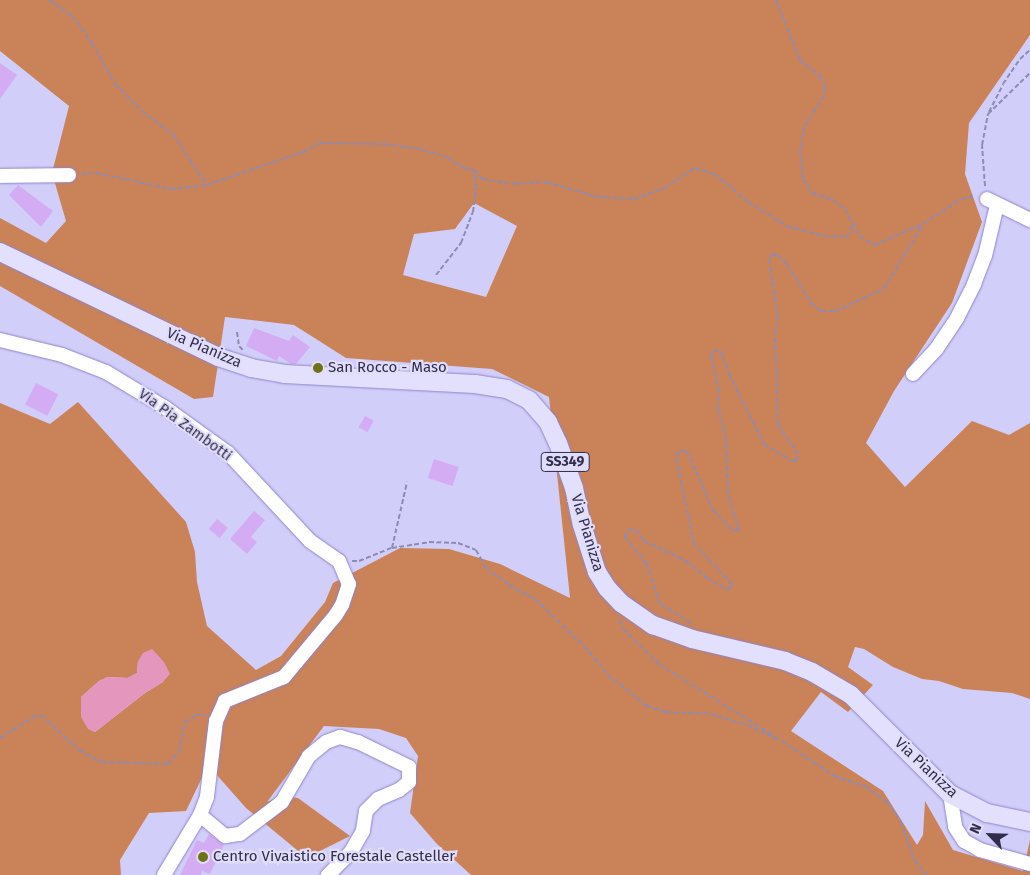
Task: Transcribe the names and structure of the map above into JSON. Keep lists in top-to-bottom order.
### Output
{
  "streets": {
    "main road": ["Via Pianizza", "SS349"],
    "street": ["Via Pia Zambotti"]
  },
  "places": ["San Rocco - Maso", "Centro Vivaistico Forestale Casteller"],
  "north": "top left"
}
